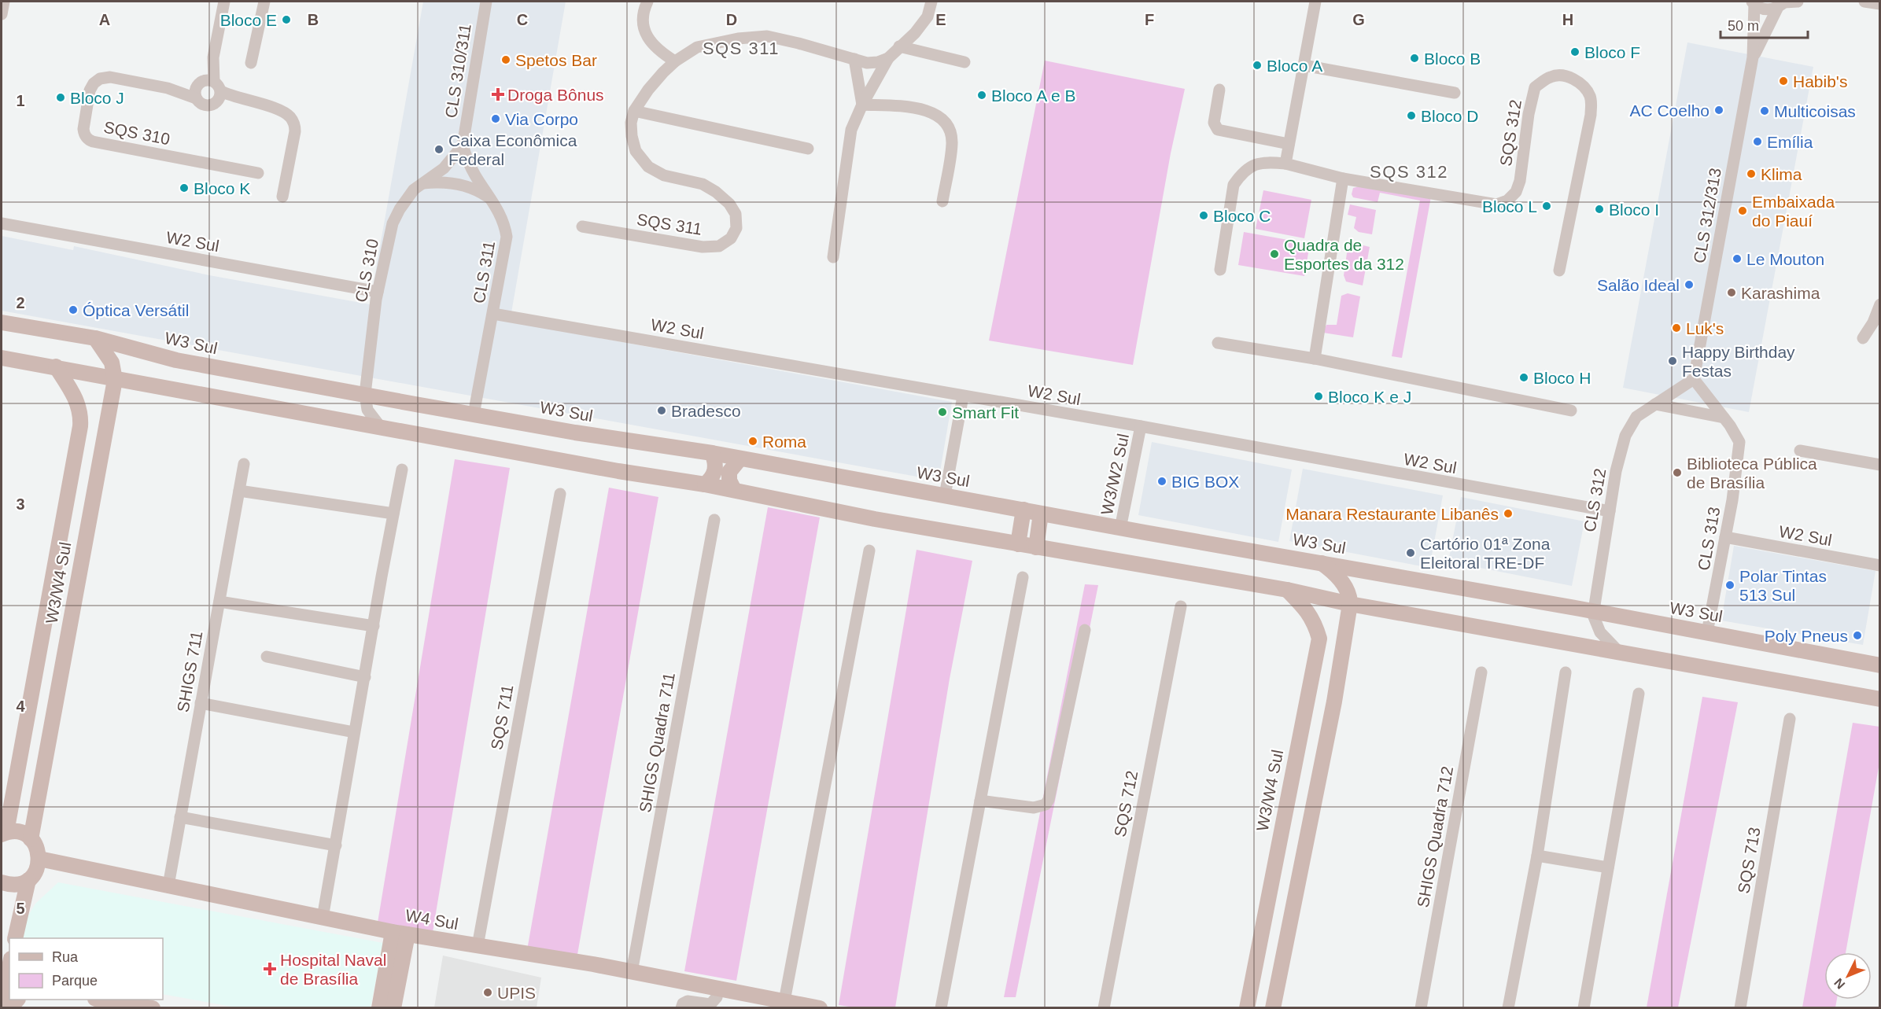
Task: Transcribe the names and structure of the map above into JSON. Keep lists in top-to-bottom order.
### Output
{
  "streets": {
    "main road": ["W3 Sul", "W3/W4 Sul", "W4 Sul"],
    "street": [
      "CLS 310/311",
      "SQS 310",
      "SQS 312",
      "CLS 312/313",
      "SQS 311",
      "W2 Sul",
      "CLS 310",
      "CLS 311",
      "W3/W2 Sul",
      "CLS 312",
      "CLS 313",
      "SHIGS 711",
      "SQS 711",
      "SHIGS Quadra 711",
      "SQS 712",
      "SHIGS Quadra 712",
      "SQS 713"
    ]
  },
  "crossings": [
    ["CLS 310/311", "CLS 310"],
    ["CLS 310/311", "CLS 311"],
    ["CLS 312/313", "CLS 312"],
    ["CLS 312/313", "CLS 313"],
    ["W2 Sul", "CLS 310"],
    ["W2 Sul", "CLS 311"],
    ["W2 Sul", "W3/W2 Sul"],
    ["W2 Sul", "CLS 312"],
    ["W2 Sul", "CLS 313"],
    ["CLS 310", "CLS 311"],
    ["CLS 310", "W3 Sul"],
    ["CLS 311", "W3 Sul"],
    ["W3 Sul", "W3/W2 Sul"],
    ["W3 Sul", "CLS 312"],
    ["W3 Sul", "CLS 313"],
    ["W3 Sul", "W3/W4 Sul"],
    ["CLS 312", "CLS 313"],
    ["SHIGS 711", "W4 Sul"],
    ["SQS 711", "W4 Sul"],
    ["SHIGS Quadra 711", "W4 Sul"]
  ],
  "districts": ["SQS 311", "SQS 312"],
  "places": {
    "other": [
      "Bloco E",
      "Bloco F",
      "Bloco B",
      "Spetos Bar",
      "Bloco A",
      "Habib's",
      "Bloco A e B",
      "Bloco J",
      "AC Coelho",
      "Multicoisas",
      "Bloco D",
      "Via Corpo",
      "Emília",
      "Caixa Econômica Federal",
      "Klima",
      "Bloco K",
      "Bloco L",
      "Bloco I",
      "Embaixada do Piauí",
      "Bloco C",
      "Quadra de Esportes da 312",
      "Le Mouton",
      "Salão Ideal",
      "Karashima",
      "Óptica Versátil",
      "Luk's",
      "Happy Birthday Festas",
      "Bloco H",
      "Bloco K e J",
      "Bradesco",
      "Smart Fit",
      "Roma",
      "Biblioteca Pública de Brasília",
      "BIG BOX",
      "Manara Restaurante Libanês",
      "Cartório 01ª Zona Eleitoral TRE-DF",
      "Polar Tintas 513 Sul",
      "Poly Pneus",
      "UPIS"
    ],
    "health": ["Droga Bônus", "Hospital Naval de Brasília"]
  },
  "legend": ["Rua", "Parque"],
  "scale_bar": "50 m",
  "north": "bottom left",
  "grid": {
    "columns": [
      "A",
      "B",
      "C",
      "D",
      "E",
      "F",
      "G",
      "H"
    ],
    "rows": [
      "1",
      "2",
      "3",
      "4",
      "5"
    ]
  }
}
